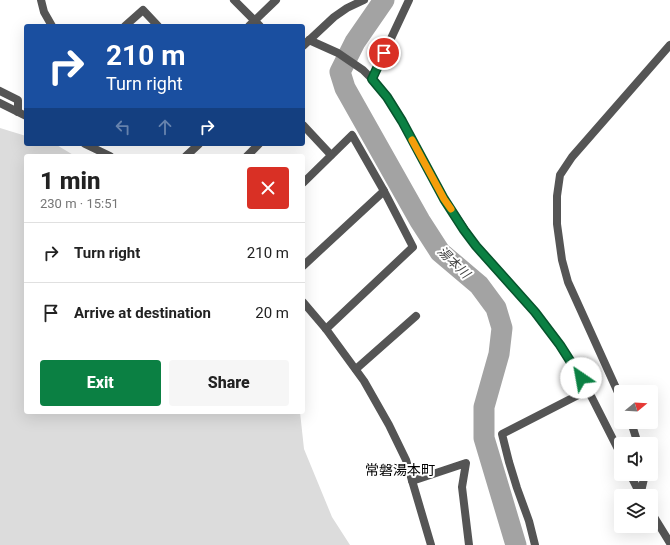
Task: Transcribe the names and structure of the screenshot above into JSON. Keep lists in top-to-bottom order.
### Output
{
  "districts": ["常磐湯本町"],
  "water": ["湯本川"],
  "north": "right",
  "page": {
    "turn": ["210 m", "Turn right"],
    "heading": ["1 min", "230 m · 15:51"],
    "list": [
      {
        "name": "Turn right",
        "value": "210 m"
      },
      {
        "name": "Arrive at destination",
        "value": "20 m"
      }
    ],
    "buttons": ["Exit", "Share"]
  }
}
